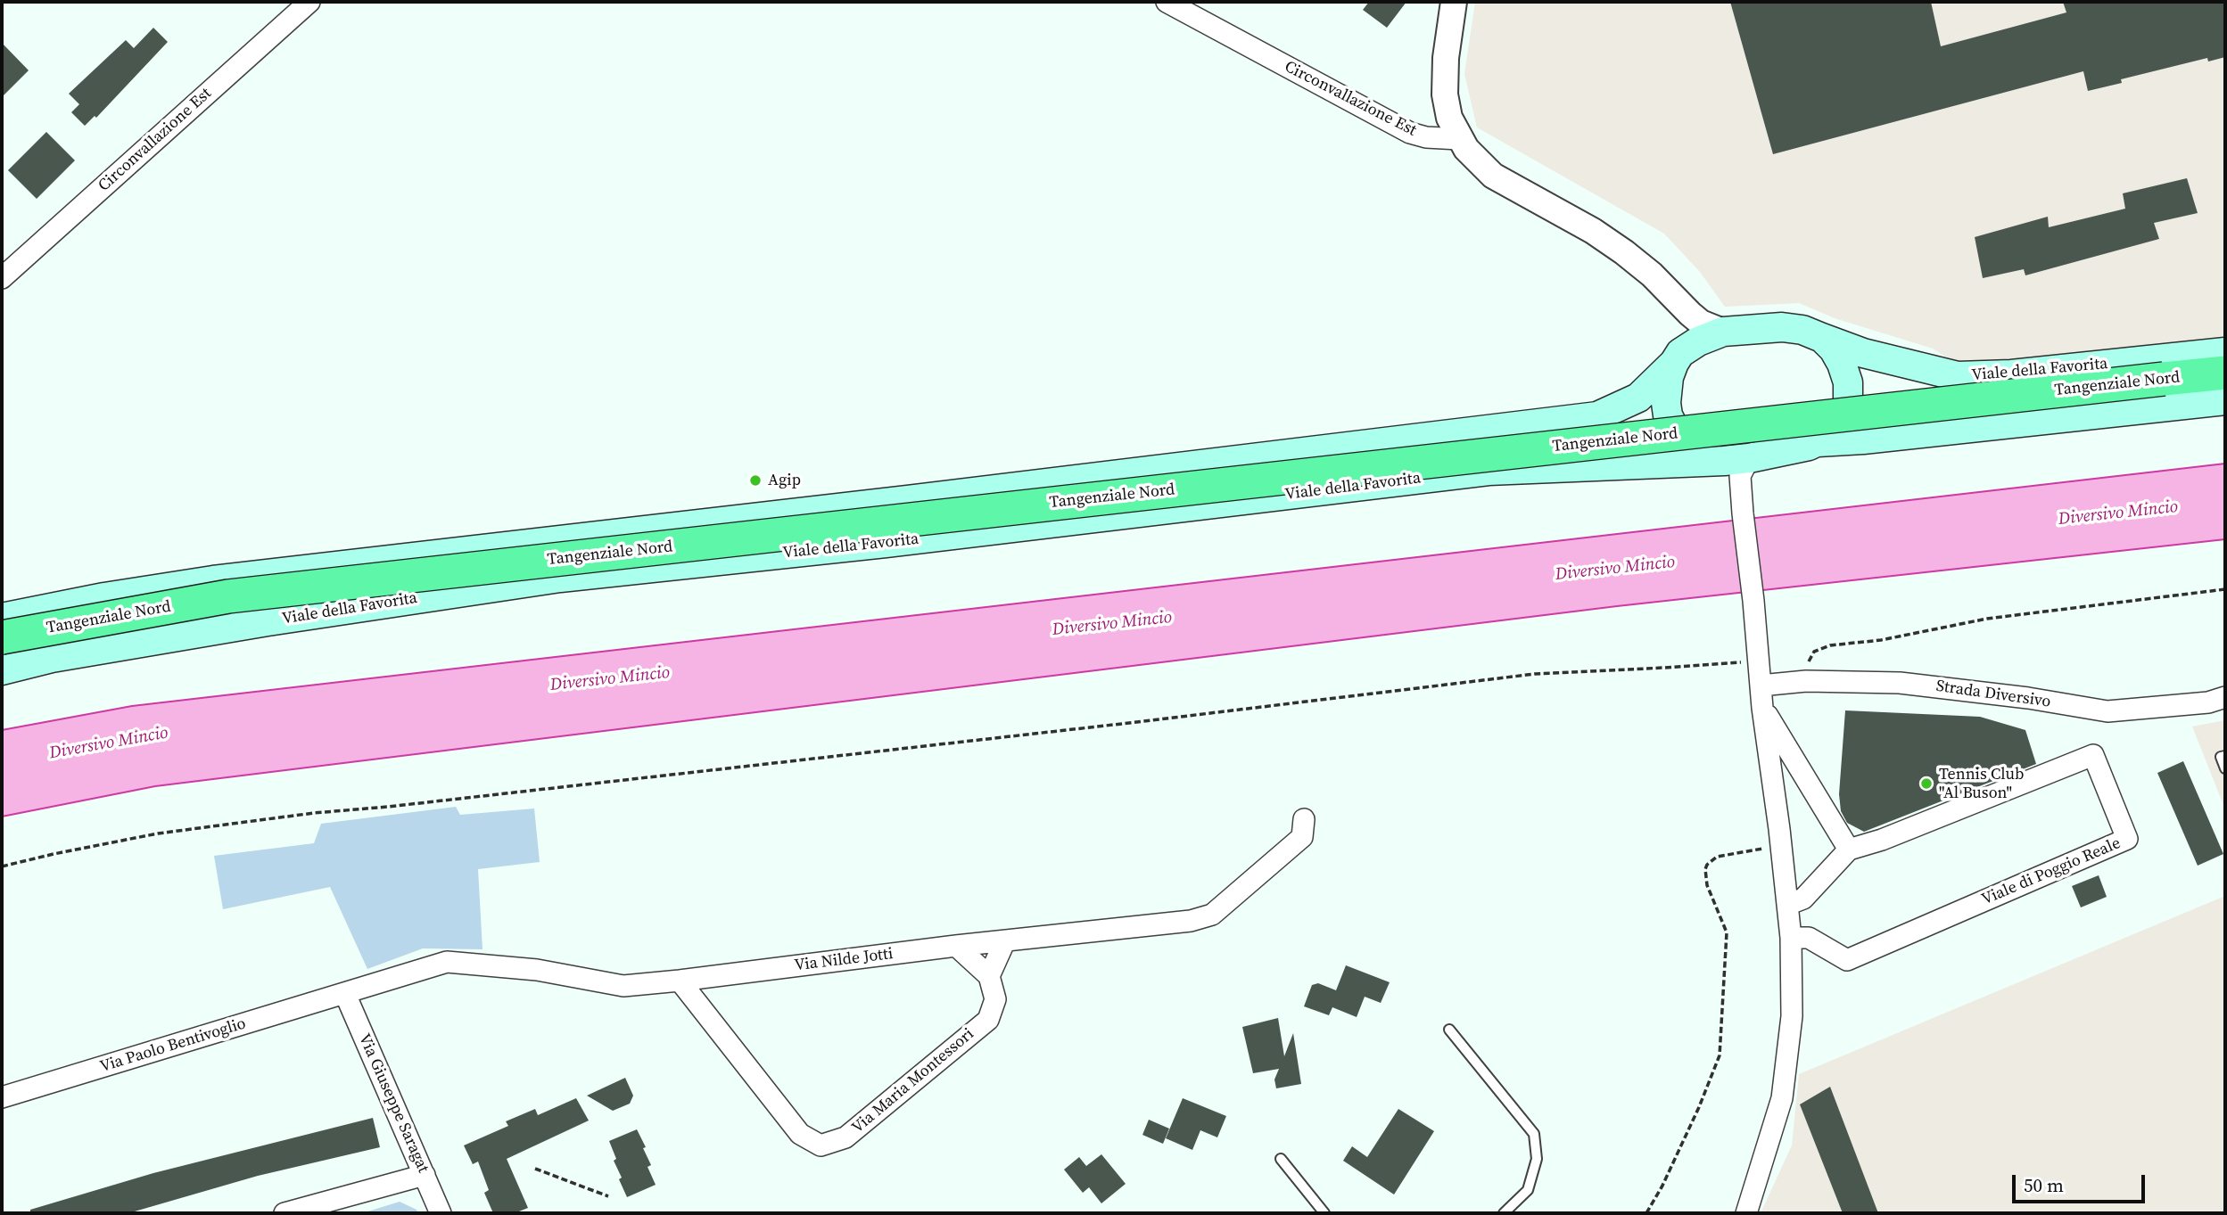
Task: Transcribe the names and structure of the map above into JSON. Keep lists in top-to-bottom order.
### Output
{
  "streets": {
    "highway": ["Tangenziale Nord"],
    "main road": ["Viale della Favorita"],
    "street": [
      "Circonvallazione Est",
      "Strada Diversivo",
      "Viale di Poggio Reale",
      "Via Nilde Jotti",
      "Via Paolo Bentivoglio",
      "Via Maria Montessori",
      "Via Giuseppe Saragat"
    ]
  },
  "crossings": [
    ["Via Nilde Jotti", "Via Paolo Bentivoglio"],
    ["Via Nilde Jotti", "Via Maria Montessori"],
    ["Via Nilde Jotti", "Via Giuseppe Saragat"],
    ["Via Paolo Bentivoglio", "Via Giuseppe Saragat"]
  ],
  "water": ["Diversivo Mincio"],
  "places": ["Agip", "Tennis Club \"Al Buson\""],
  "scale_bar": "50 m"
}
